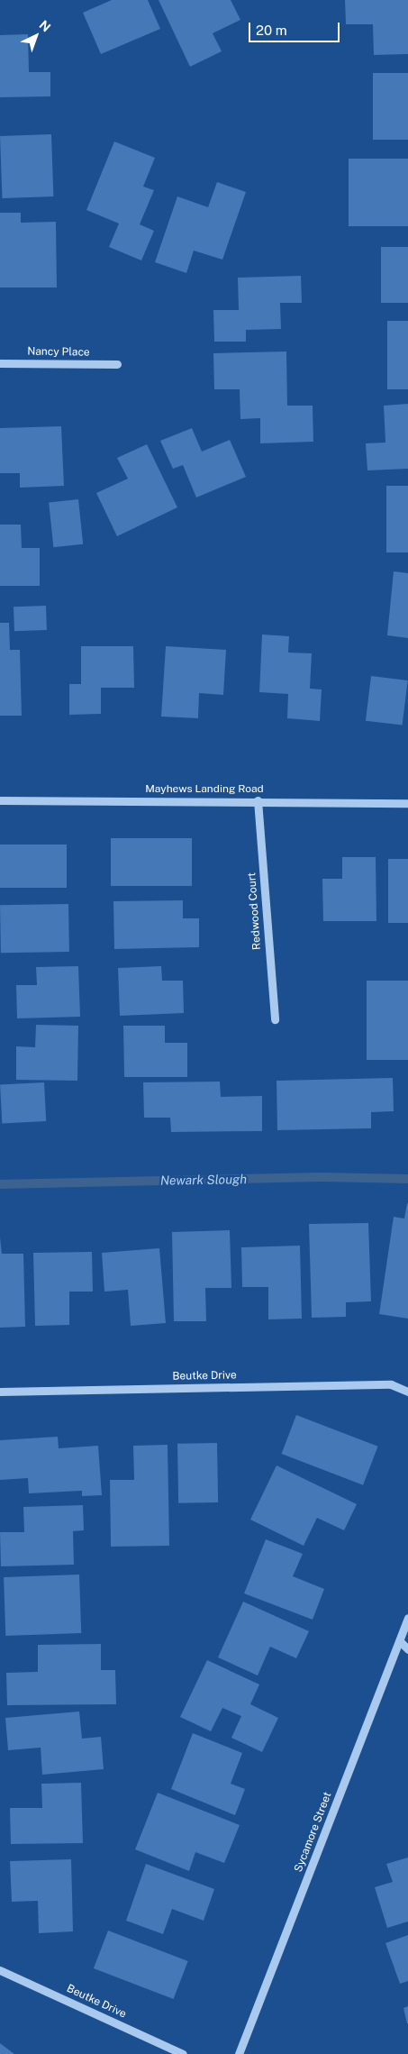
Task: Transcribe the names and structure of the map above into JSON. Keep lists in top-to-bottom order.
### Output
{
  "streets": {
    "street": [
      "Nancy Place",
      "Mayhews Landing Road",
      "Redwood Court",
      "Beutke Drive",
      "Sycamore Street"
    ]
  },
  "crossings": [
    ["Mayhews Landing Road", "Redwood Court"]
  ],
  "water": ["Newark Slough"],
  "scale_bar": "20 m",
  "north": "top right"
}
